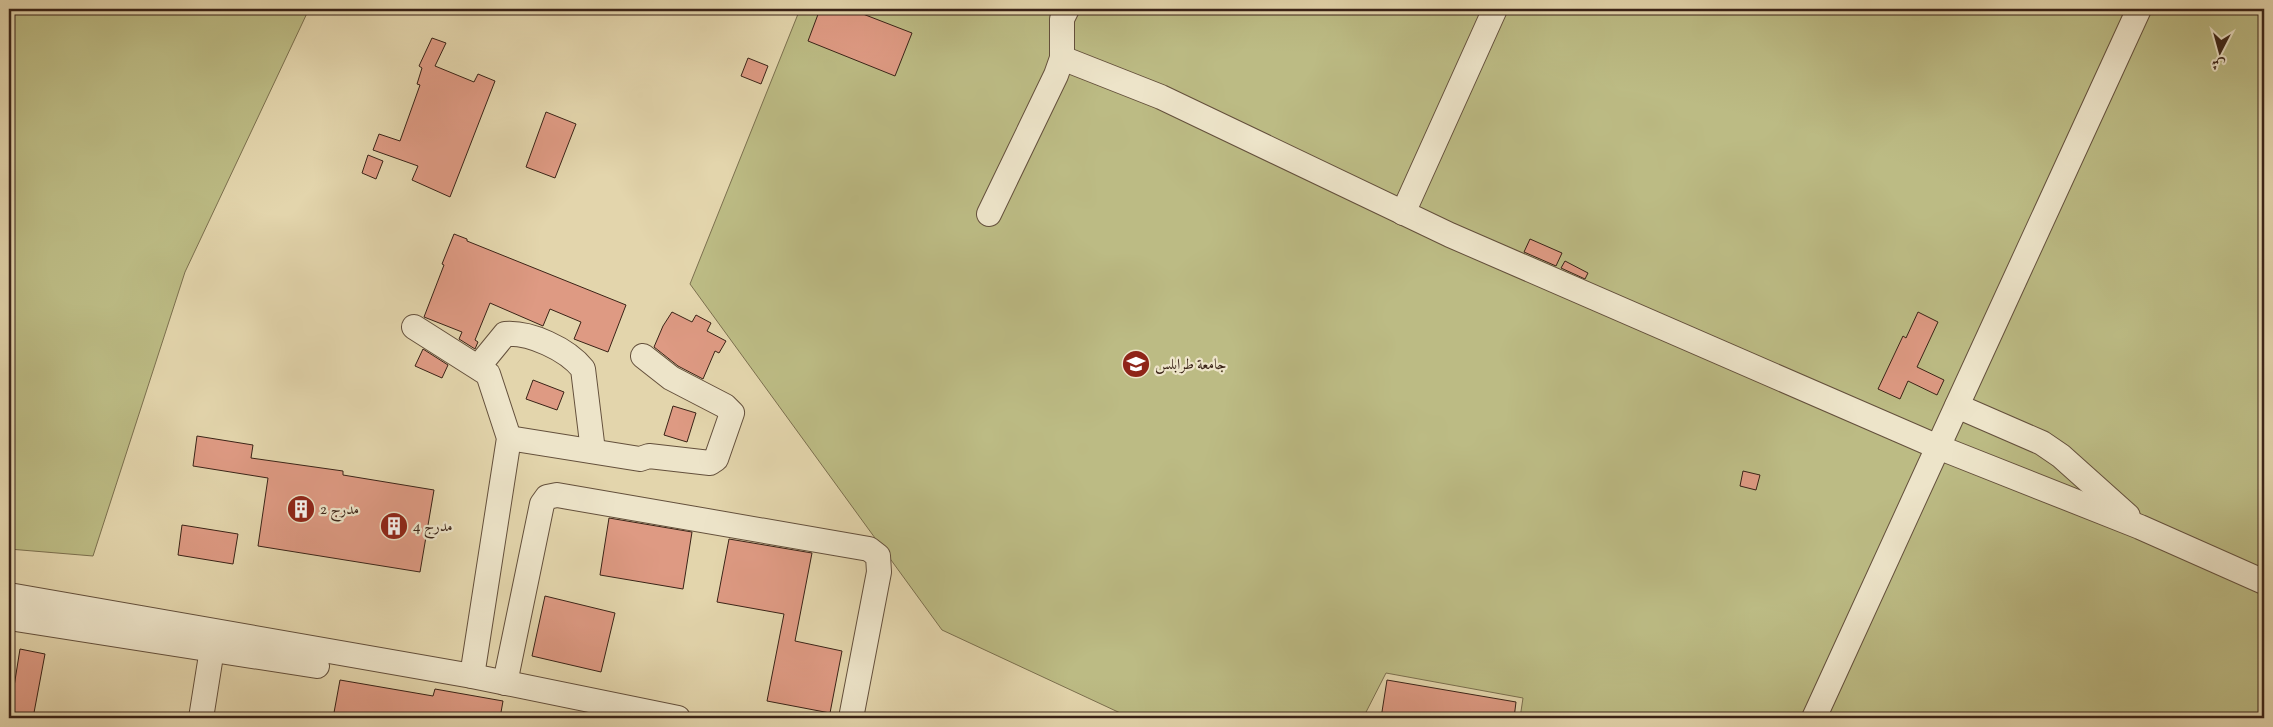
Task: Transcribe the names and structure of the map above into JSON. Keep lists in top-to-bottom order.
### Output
{
  "places": {
    "school or university": ["جامعة طرابلس"],
    "building": ["مدرج 2", "مدرج 4"]
  },
  "north": "bottom"
}
